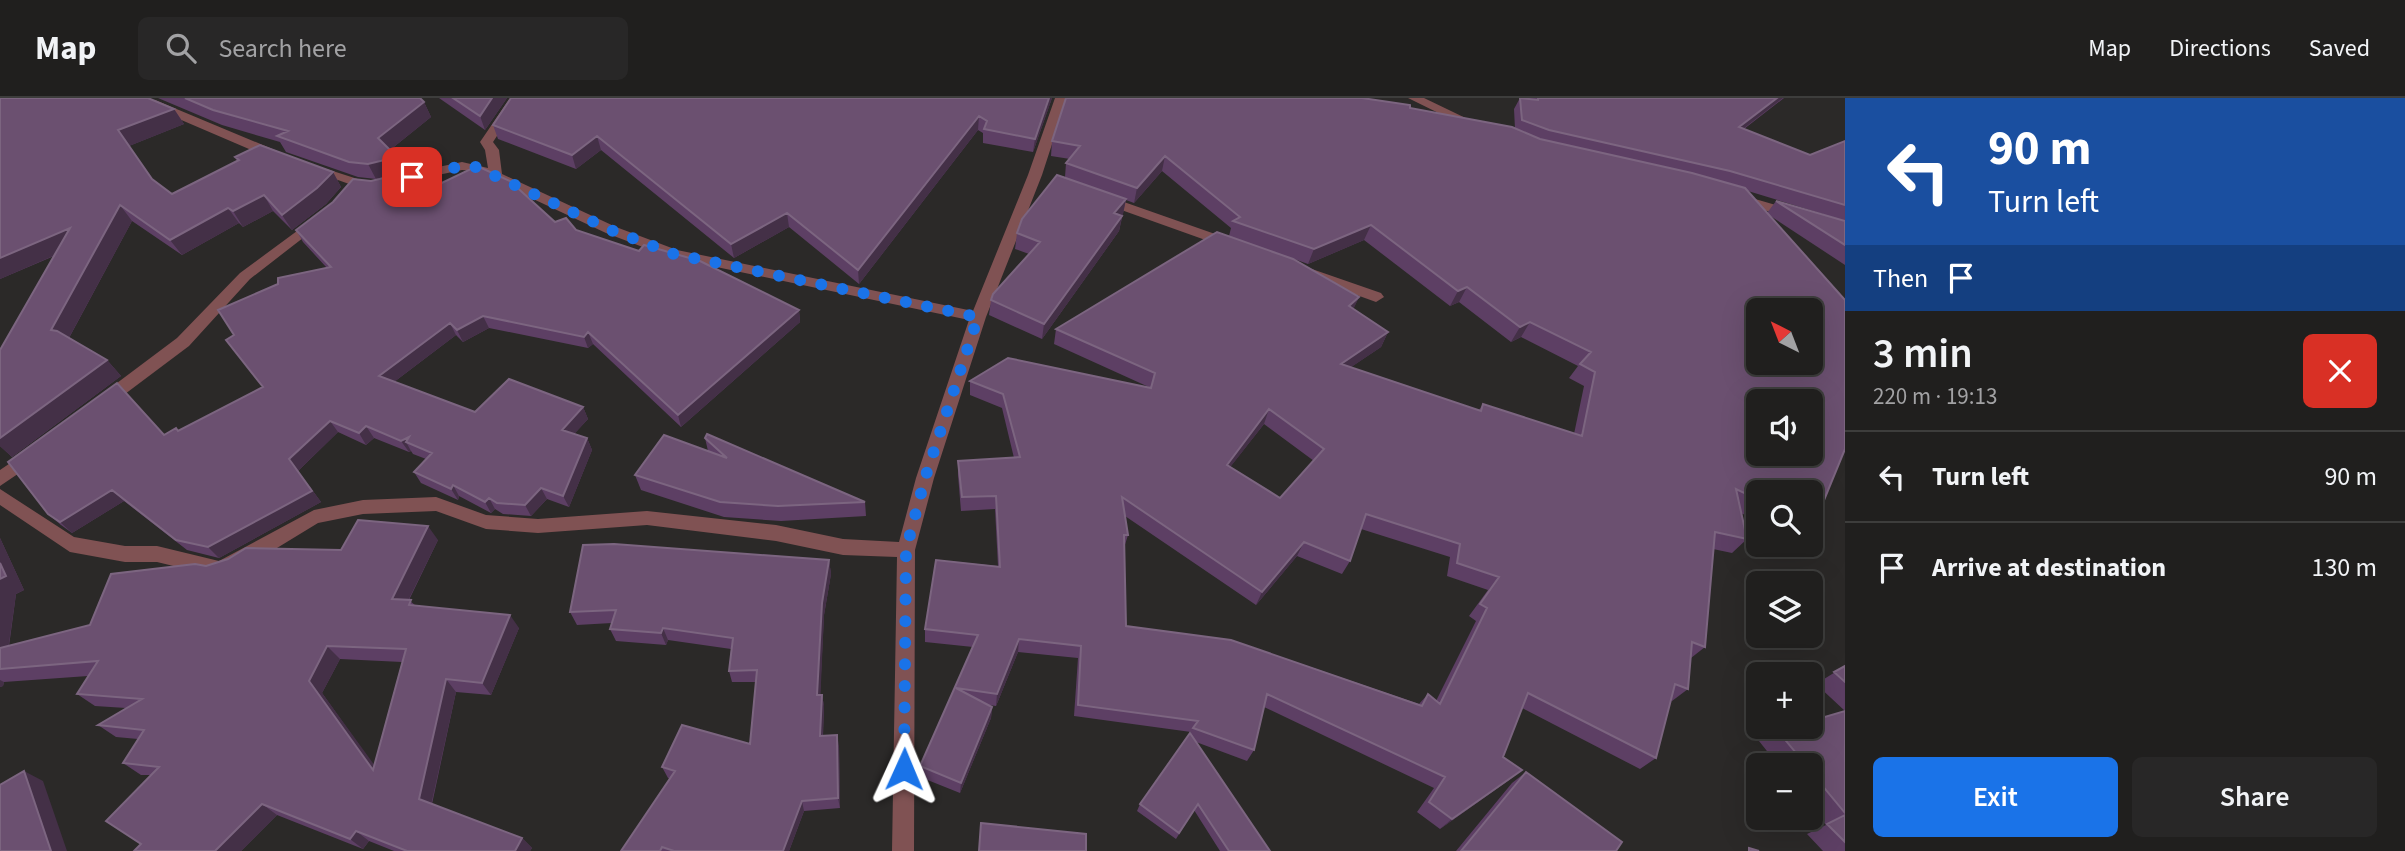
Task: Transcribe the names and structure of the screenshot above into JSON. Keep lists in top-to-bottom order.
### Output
{
  "north": "top left",
  "page": {
    "header": "Map",
    "search": "Search here",
    "nav": ["Map", "Directions", "Saved"],
    "turn": ["90 m", "Turn left"],
    "then": "Then",
    "map_buttons": ["+", "−"],
    "heading": ["3 min", "220 m · 19:13"],
    "list": [
      {
        "name": "Turn left",
        "value": "90 m"
      },
      {
        "name": "Arrive at destination",
        "value": "130 m"
      }
    ],
    "buttons": ["Exit", "Share"]
  }
}
